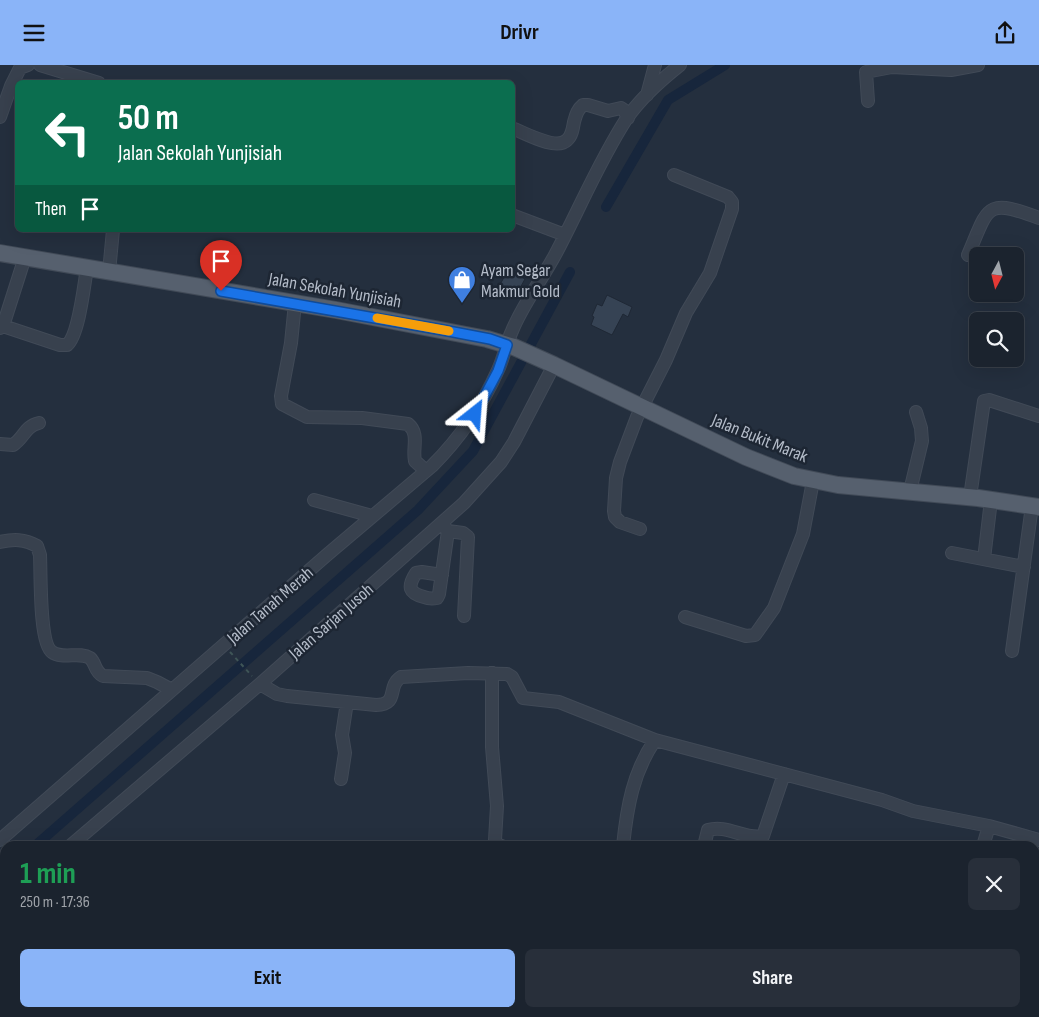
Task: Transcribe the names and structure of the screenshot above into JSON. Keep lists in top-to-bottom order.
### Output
{
  "streets": {
    "main road": ["Jalan Sekolah Yunjisiah", "Jalan Bukit Marak"],
    "street": ["Jalan Tanah Merah", "Jalan Sarjan Jusoh"]
  },
  "crossings": [
    ["Jalan Sekolah Yunjisiah", "Jalan Bukit Marak"],
    ["Jalan Sekolah Yunjisiah", "Jalan Tanah Merah"],
    ["Jalan Bukit Marak", "Jalan Tanah Merah"],
    ["Jalan Bukit Marak", "Jalan Sarjan Jusoh"]
  ],
  "places": {
    "shop": ["Ayam Segar Makmur Gold"]
  },
  "north": "bottom",
  "page": {
    "header": "Drivr",
    "turn": ["50 m", "Jalan Sekolah Yunjisiah"],
    "then": "Then",
    "heading": ["1 min", "250 m · 17:36"],
    "buttons": ["Exit", "Share"]
  }
}
